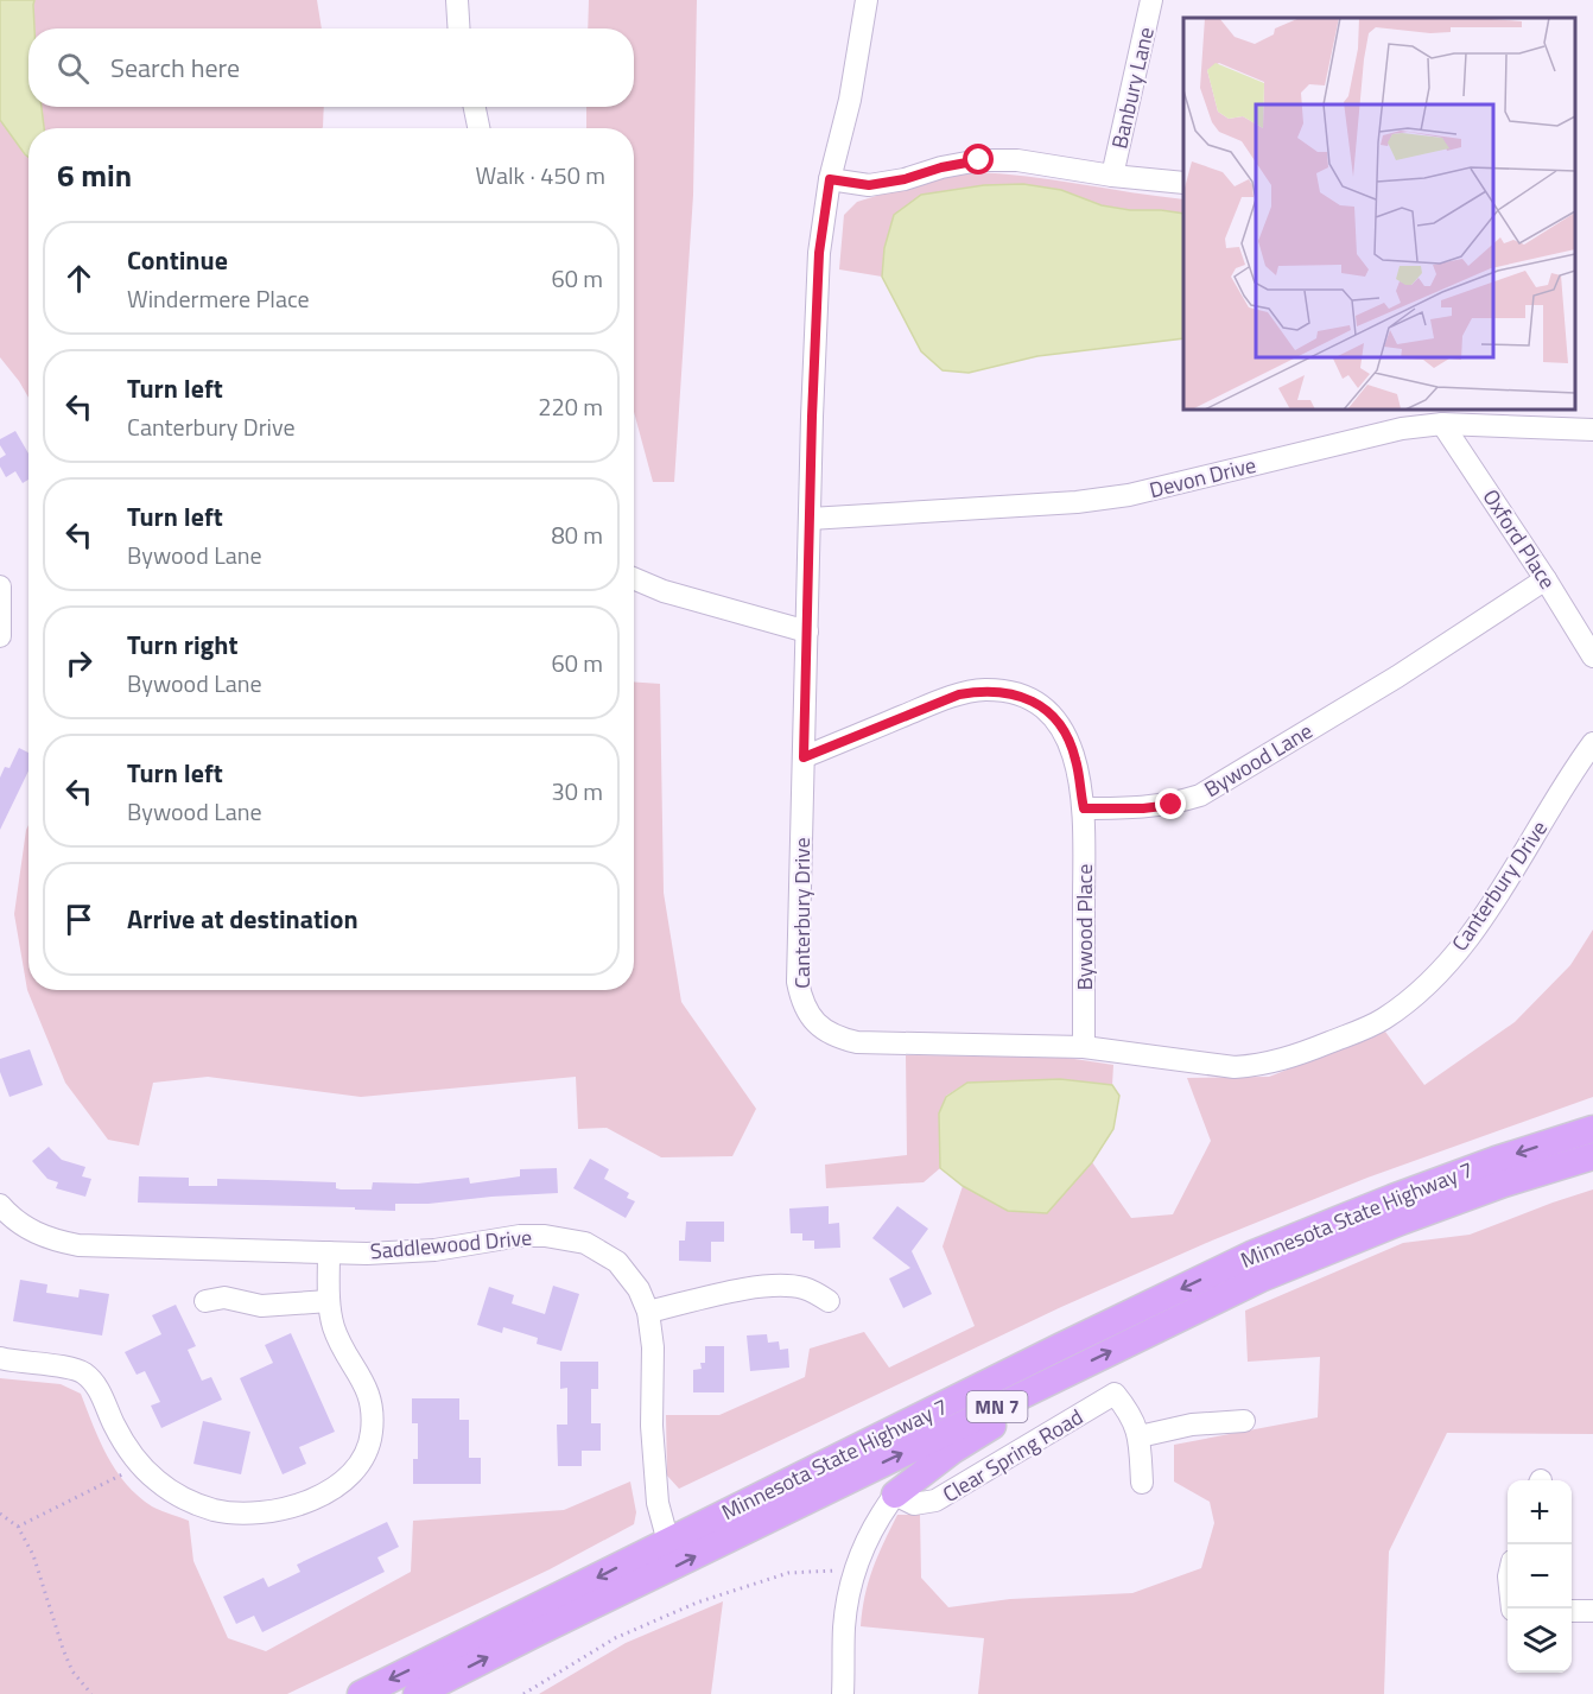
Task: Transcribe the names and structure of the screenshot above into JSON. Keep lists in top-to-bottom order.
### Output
{
  "streets": {
    "main road": ["Minnesota State Highway 7", "MN 7"],
    "street": [
      "Banbury Lane",
      "Devon Drive",
      "Oxford Place",
      "Bywood Lane",
      "Canterbury Drive",
      "Bywood Place",
      "Saddlewood Drive",
      "Clear Spring Road"
    ]
  },
  "crossings": [
    ["Devon Drive", "Oxford Place"],
    ["Devon Drive", "Canterbury Drive"],
    ["Oxford Place", "Bywood Lane"],
    ["Bywood Lane", "Bywood Place"],
    ["Canterbury Drive", "Bywood Place"],
    ["Minnesota State Highway 7", "Saddlewood Drive"]
  ],
  "page": {
    "search": "Search here",
    "heading": ["6 min", "Walk · 450 m"],
    "list": [
      ["Continue", "Windermere Place", "60 m"],
      ["Turn left", "Canterbury Drive", "220 m"],
      ["Turn left", "Bywood Lane", "80 m"],
      ["Turn right", "Bywood Lane", "60 m"],
      ["Turn left", "Bywood Lane", "30 m"],
      "Arrive at destination"
    ],
    "map_buttons": ["+", "−"]
  }
}
